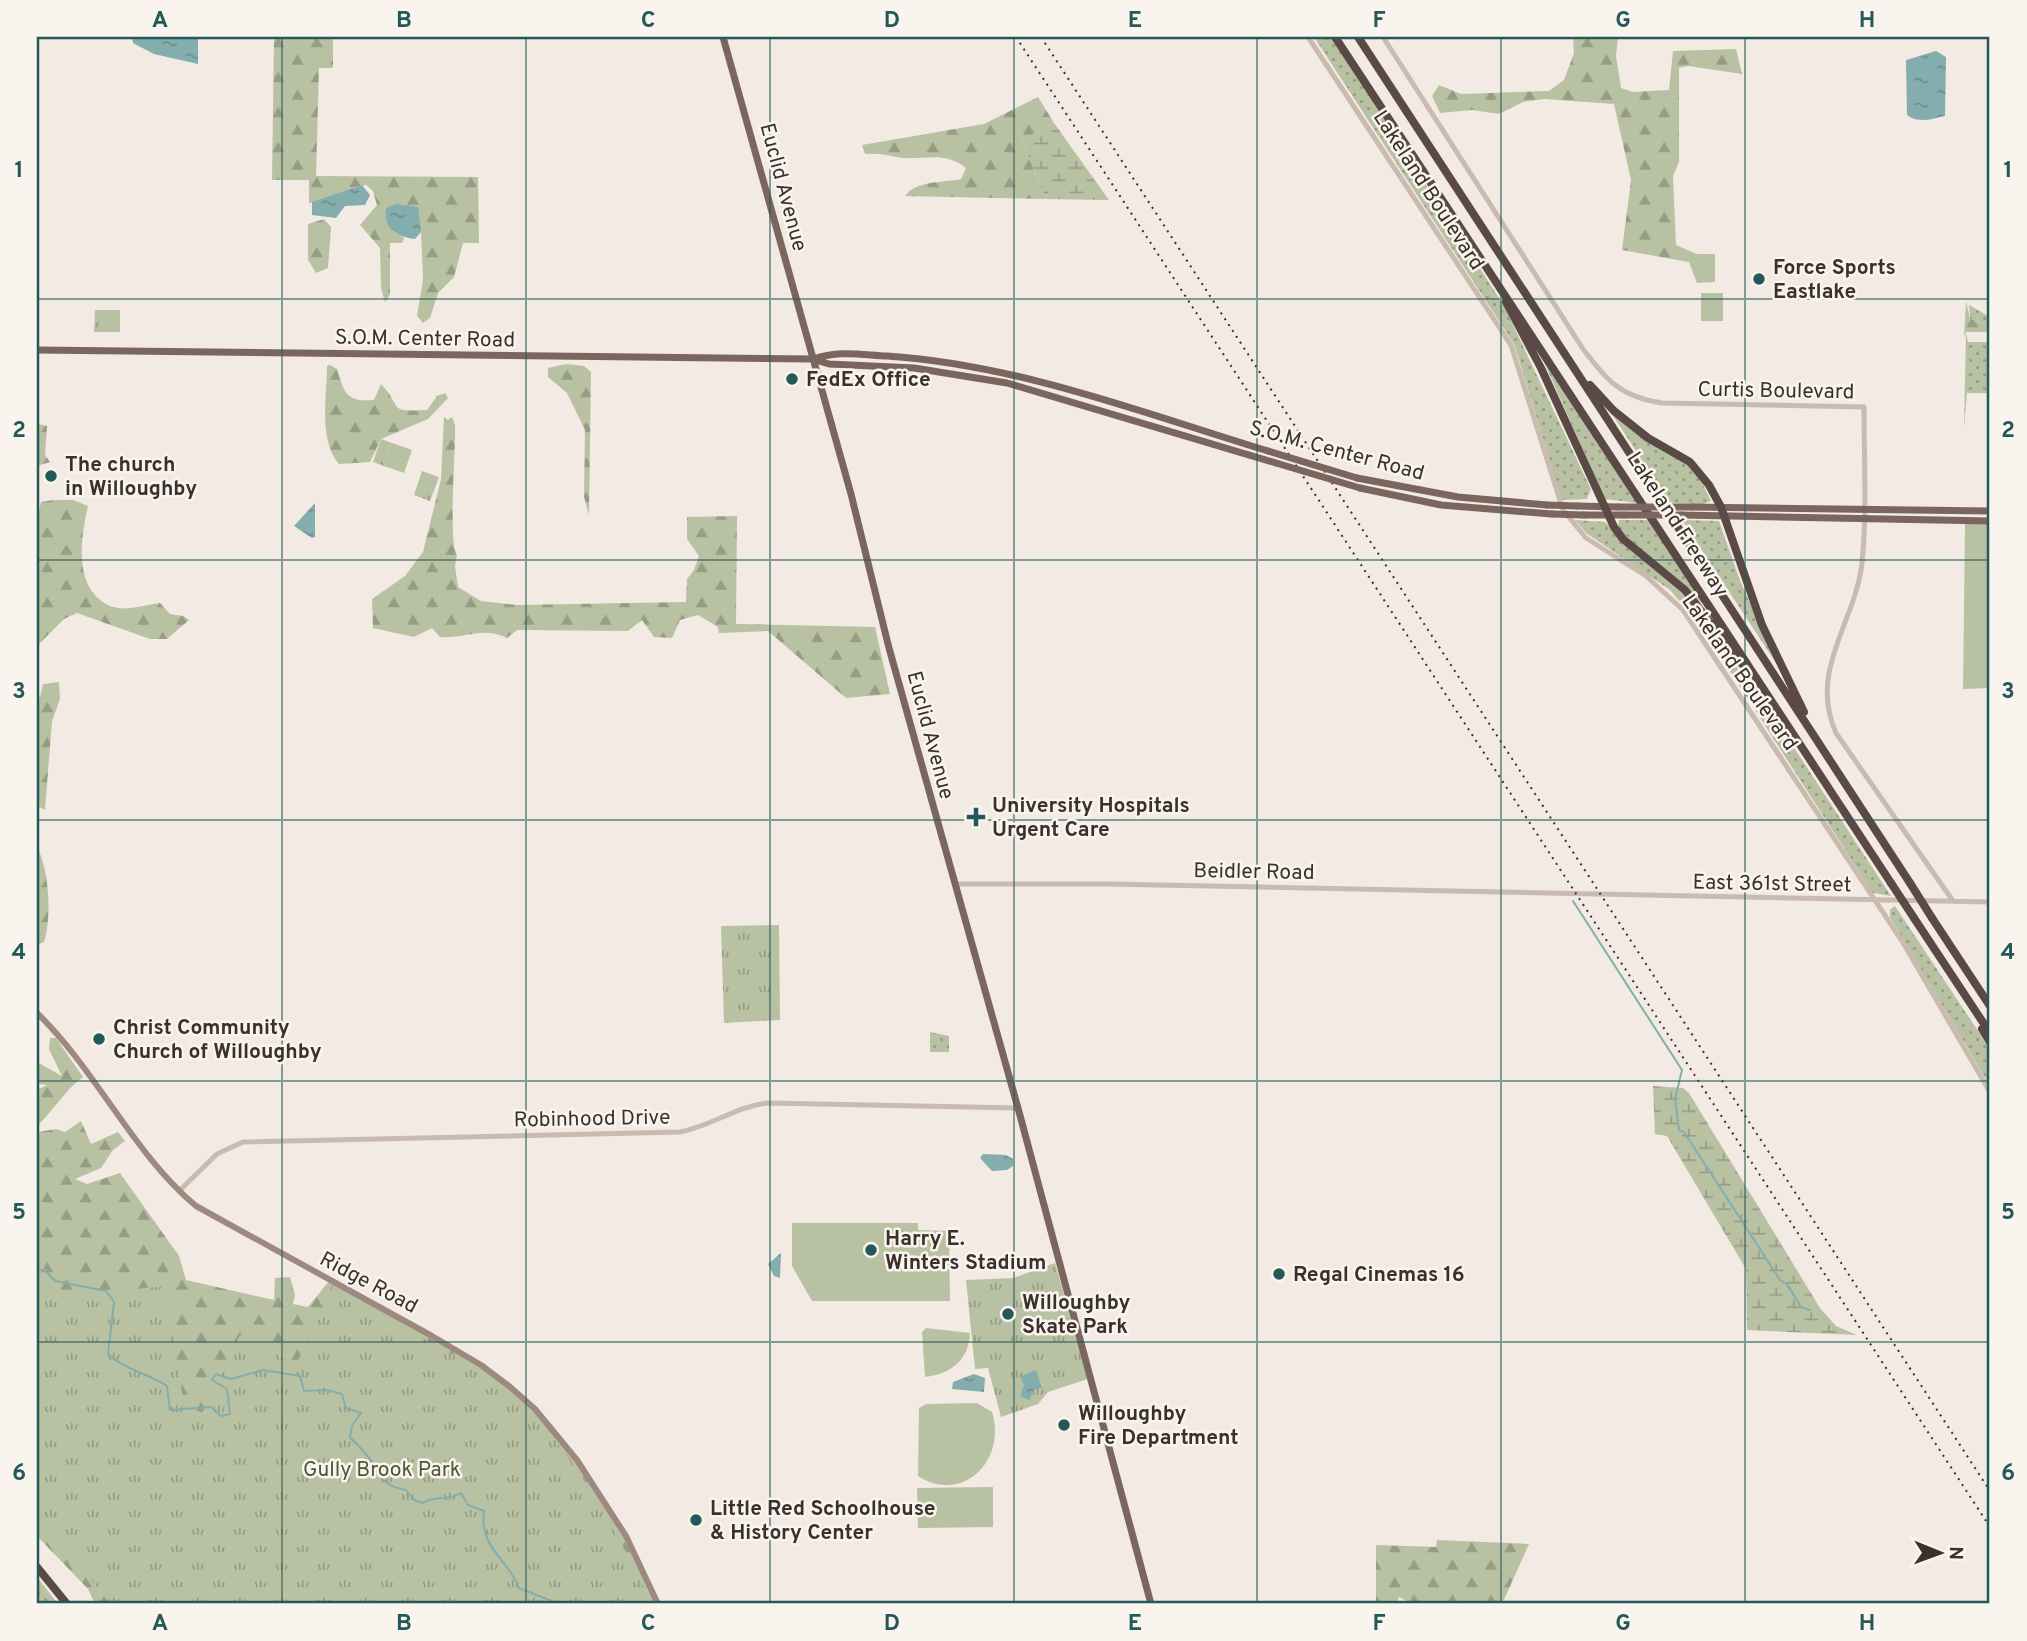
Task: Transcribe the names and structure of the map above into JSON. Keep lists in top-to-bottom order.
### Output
{
  "streets": {
    "highway": ["Lakeland Freeway"],
    "main road": ["Euclid Avenue", "S.O.M. Center Road", "Ridge Road"],
    "street": [
      "Lakeland Boulevard",
      "Curtis Boulevard",
      "Beidler Road",
      "East 361st Street",
      "Robinhood Drive"
    ]
  },
  "crossings": [
    ["Euclid Avenue", "S.O.M. Center Road"],
    ["Euclid Avenue", "Beidler Road"],
    ["Euclid Avenue", "Robinhood Drive"],
    ["Lakeland Boulevard", "East 361st Street"],
    ["S.O.M. Center Road", "Curtis Boulevard"],
    ["Curtis Boulevard", "East 361st Street"],
    ["Beidler Road", "East 361st Street"],
    ["Robinhood Drive", "Ridge Road"]
  ],
  "parks": ["Gully Brook Park"],
  "places": {
    "other": [
      "Force Sports Eastlake",
      "FedEx Office",
      "The church in Willoughby",
      "Christ Community Church of Willoughby",
      "Harry E. Winters Stadium",
      "Regal Cinemas 16",
      "Willoughby Skate Park",
      "Willoughby Fire Department",
      "Little Red Schoolhouse & History Center"
    ],
    "health": ["University Hospitals Urgent Care"]
  },
  "north": "right",
  "grid": {
    "columns": [
      "A",
      "B",
      "C",
      "D",
      "E",
      "F",
      "G",
      "H"
    ],
    "rows": [
      "1",
      "2",
      "3",
      "4",
      "5",
      "6"
    ]
  }
}
